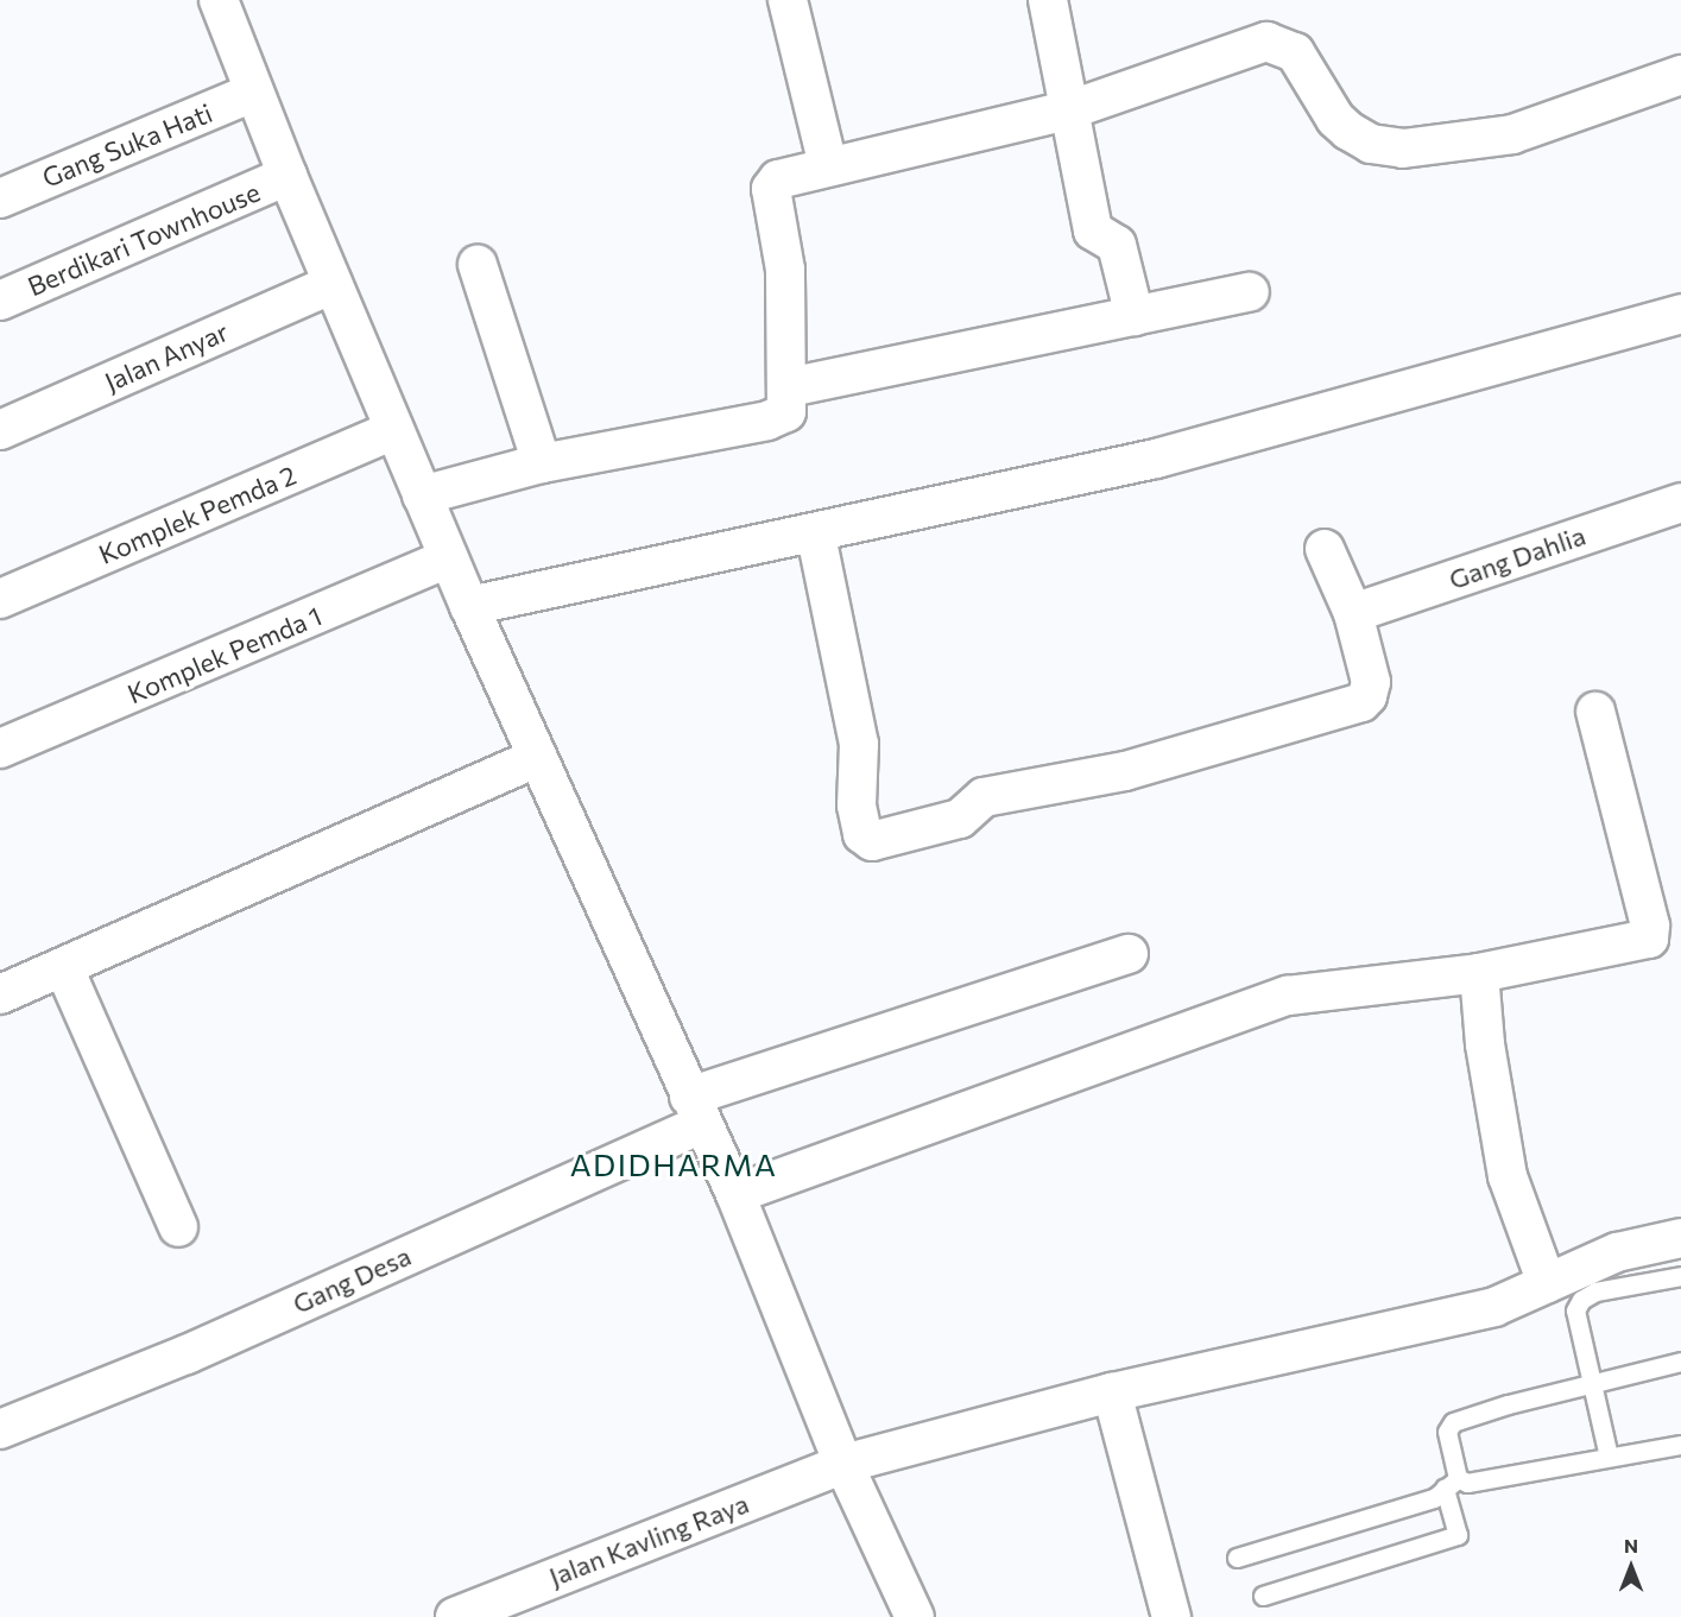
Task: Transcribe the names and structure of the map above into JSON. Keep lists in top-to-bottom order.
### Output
{
  "streets": {
    "street": [
      "Gang Suka Hati",
      "Berdikari Townhouse",
      "Jalan Anyar",
      "Komplek Pemda 2",
      "Gang Dahlia",
      "Komplek Pemda 1",
      "Gang Desa",
      "Jalan Kavling Raya"
    ]
  },
  "districts": ["ADIDHARMA"],
  "north": "top"
}
